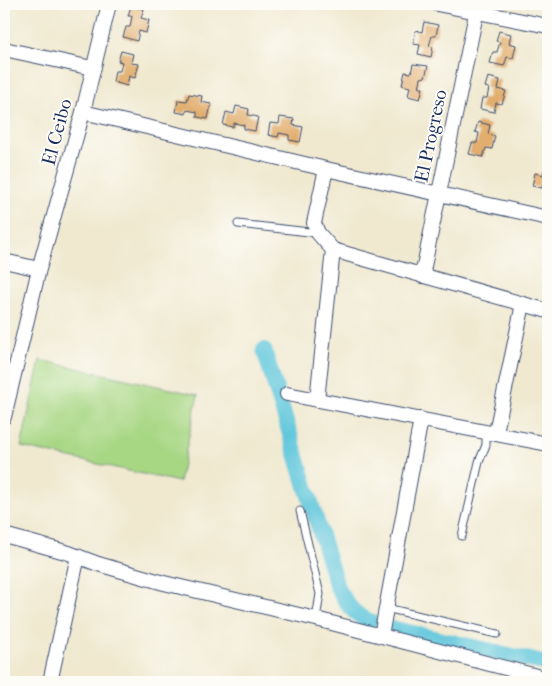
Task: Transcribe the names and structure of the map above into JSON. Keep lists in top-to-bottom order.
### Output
{
  "streets": {
    "street": ["El Ceibo", "El Progreso"]
  }
}
